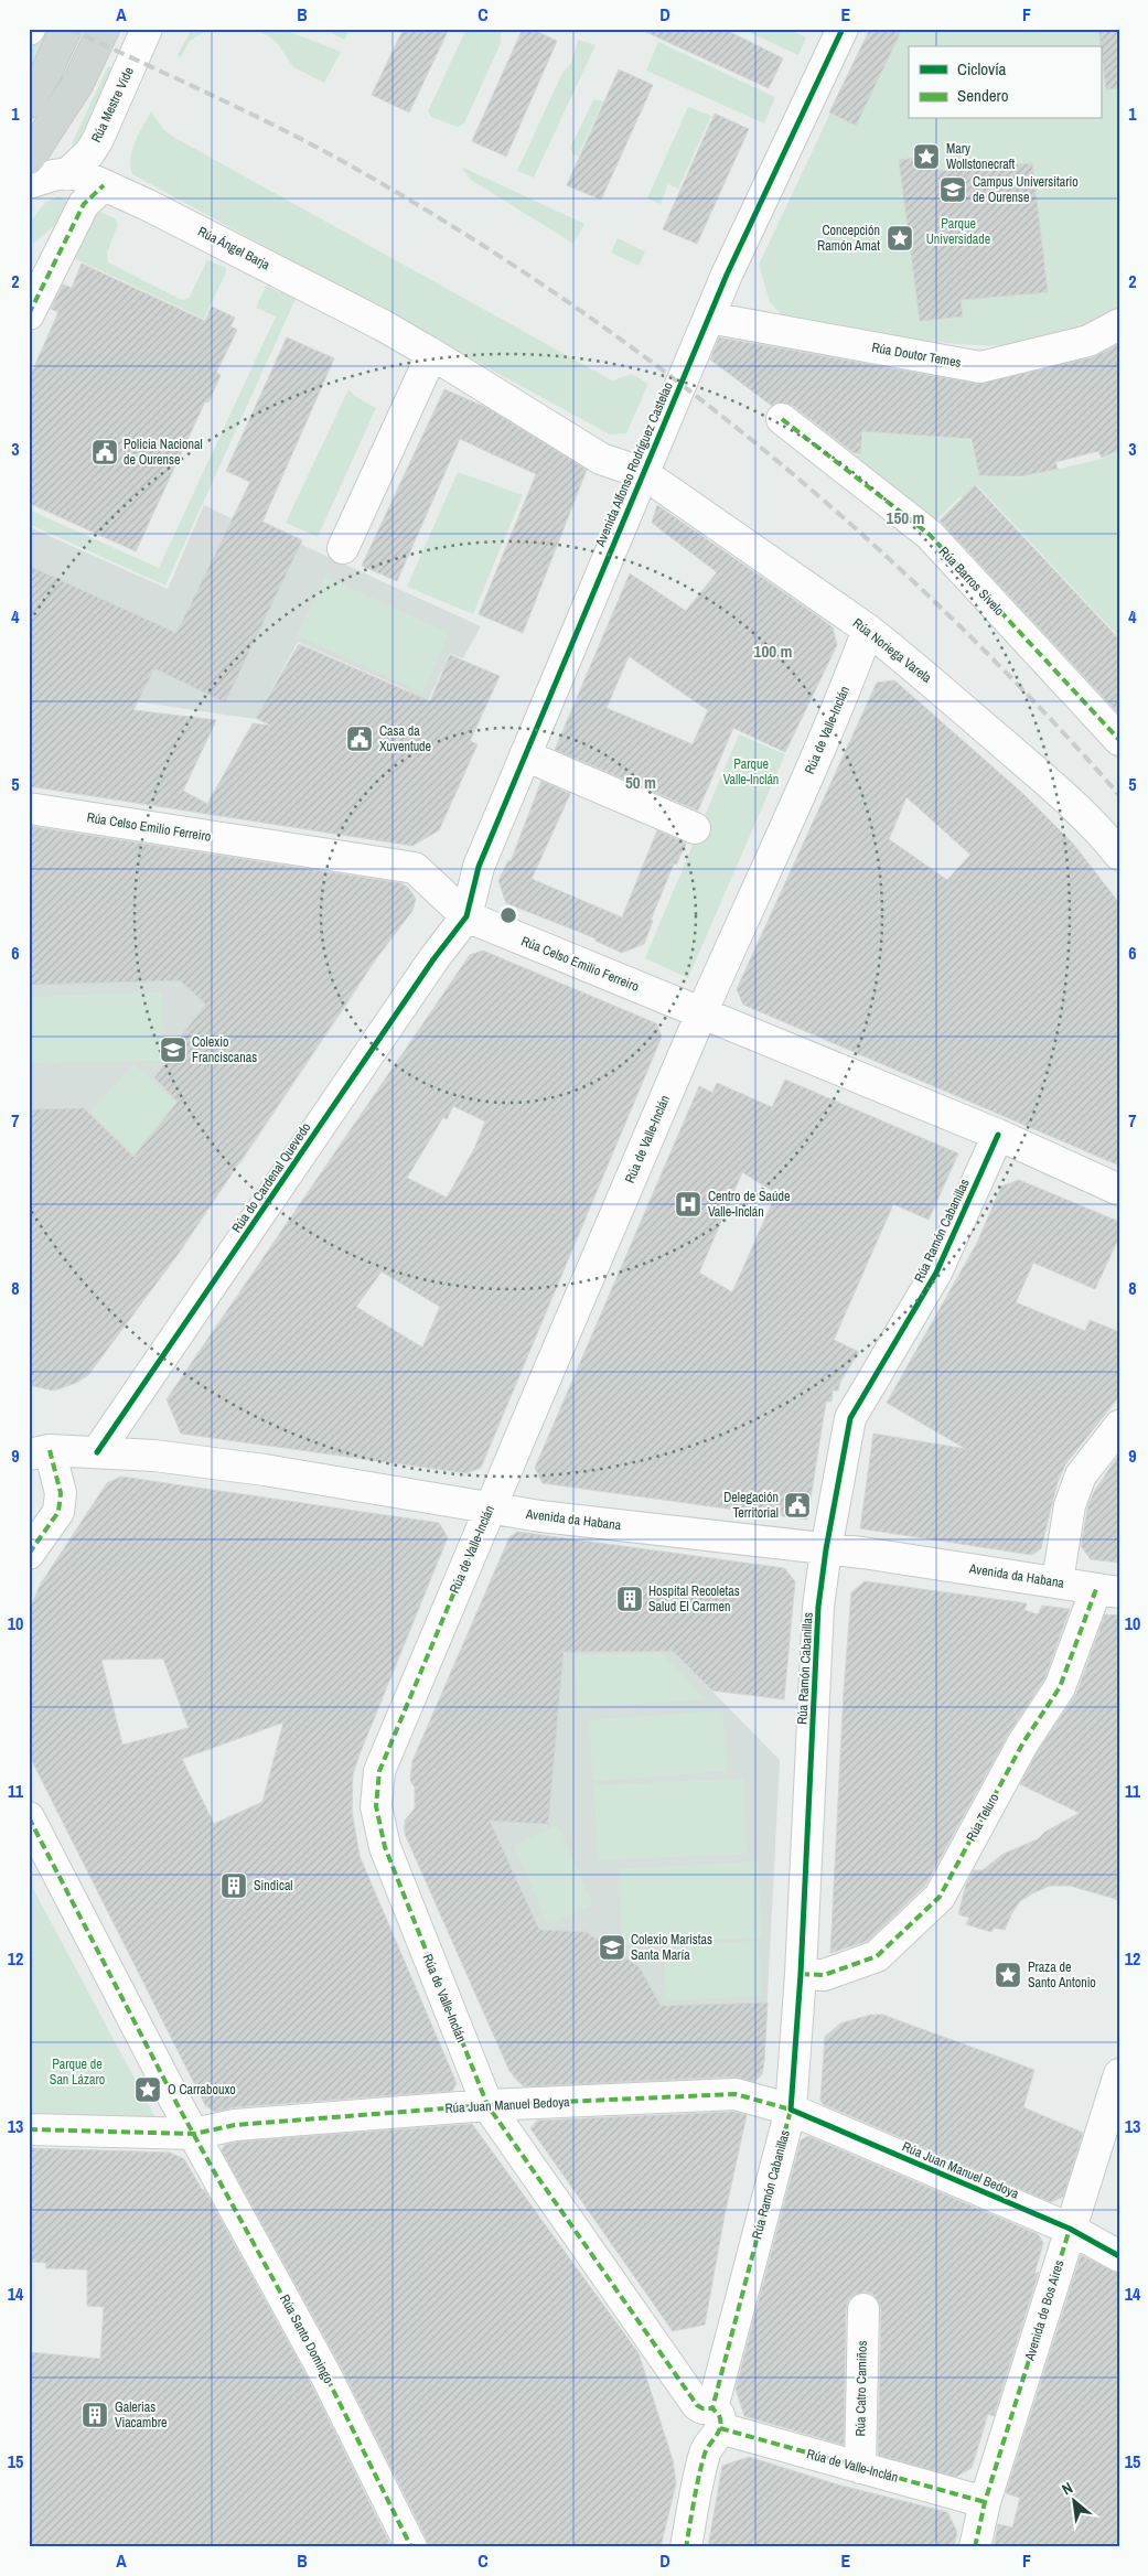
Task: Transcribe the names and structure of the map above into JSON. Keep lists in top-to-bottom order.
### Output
{
  "streets": {
    "street": [
      "Rúa Mestre Vide",
      "Rúa Ángel Barja",
      "Rúa Doutor Temes",
      "Avenida Alfonso Rodríguez Castelao",
      "Rúa Barros Sivelo",
      "Rúa Noriega Varela",
      "Rúa de Valle-Inclán",
      "Rúa Celso Emilio Ferreiro",
      "Rúa do Cardenal Quevedo",
      "Rúa Ramón Cabanillas",
      "Avenida da Habana",
      "Rúa Teluro",
      "Rúa Juan Manuel Bedoya",
      "Avenida de Bos Aires",
      "Rúa Santo Domingo",
      "Rúa Catro Camiños"
    ]
  },
  "crossings": [
    ["Rúa Mestre Vide", "Rúa Ángel Barja"],
    ["Rúa Ángel Barja", "Avenida Alfonso Rodríguez Castelao"],
    ["Rúa Ángel Barja", "Rúa Noriega Varela"],
    ["Rúa Doutor Temes", "Avenida Alfonso Rodríguez Castelao"],
    ["Avenida Alfonso Rodríguez Castelao", "Rúa Noriega Varela"],
    ["Avenida Alfonso Rodríguez Castelao", "Rúa Celso Emilio Ferreiro"],
    ["Avenida Alfonso Rodríguez Castelao", "Rúa do Cardenal Quevedo"],
    ["Rúa Noriega Varela", "Rúa de Valle-Inclán"],
    ["Rúa de Valle-Inclán", "Rúa Celso Emilio Ferreiro"],
    ["Rúa de Valle-Inclán", "Rúa Ramón Cabanillas"],
    ["Rúa de Valle-Inclán", "Avenida da Habana"],
    ["Rúa de Valle-Inclán", "Rúa Juan Manuel Bedoya"],
    ["Rúa de Valle-Inclán", "Avenida de Bos Aires"],
    ["Rúa de Valle-Inclán", "Rúa Catro Camiños"],
    ["Rúa Celso Emilio Ferreiro", "Rúa do Cardenal Quevedo"],
    ["Rúa Celso Emilio Ferreiro", "Rúa Ramón Cabanillas"],
    ["Rúa do Cardenal Quevedo", "Avenida da Habana"],
    ["Rúa Ramón Cabanillas", "Avenida da Habana"],
    ["Rúa Ramón Cabanillas", "Rúa Teluro"],
    ["Rúa Ramón Cabanillas", "Rúa Juan Manuel Bedoya"],
    ["Avenida da Habana", "Rúa Teluro"],
    ["Rúa Juan Manuel Bedoya", "Avenida de Bos Aires"],
    ["Rúa Juan Manuel Bedoya", "Rúa Santo Domingo"]
  ],
  "parks": ["Parque Universidade", "Parque Valle-Inclán", "Parque de San Lázaro"],
  "places": {
    "place": [
      "Mary Wollstonecraft",
      "Concepción Ramón Amat",
      "Praza de Santo Antonio",
      "O Carrabouxo"
    ],
    "school or university": ["Campus Universitario de Ourense", "Colexio Franciscanas", "Colexio Maristas Santa María"],
    "public building": ["Policia Nacional de Ourense", "Casa da Xuventude", "Delegación Territorial"],
    "hospital": ["Centro de Saúde Valle-Inclán"],
    "building": ["Hospital Recoletas Salud El Carmen", "Sindical", "Galerias Viacambre"]
  },
  "legend": ["Ciclovía", "Sendero"],
  "north": "top left",
  "grid": {
    "columns": [
      "A",
      "B",
      "C",
      "D",
      "E",
      "F"
    ],
    "rows": [
      "1",
      "2",
      "3",
      "4",
      "5",
      "6",
      "7",
      "8",
      "9",
      "10",
      "11",
      "12",
      "13",
      "14",
      "15"
    ]
  },
  "rings": ["150 m", "100 m", "50 m"]
}
